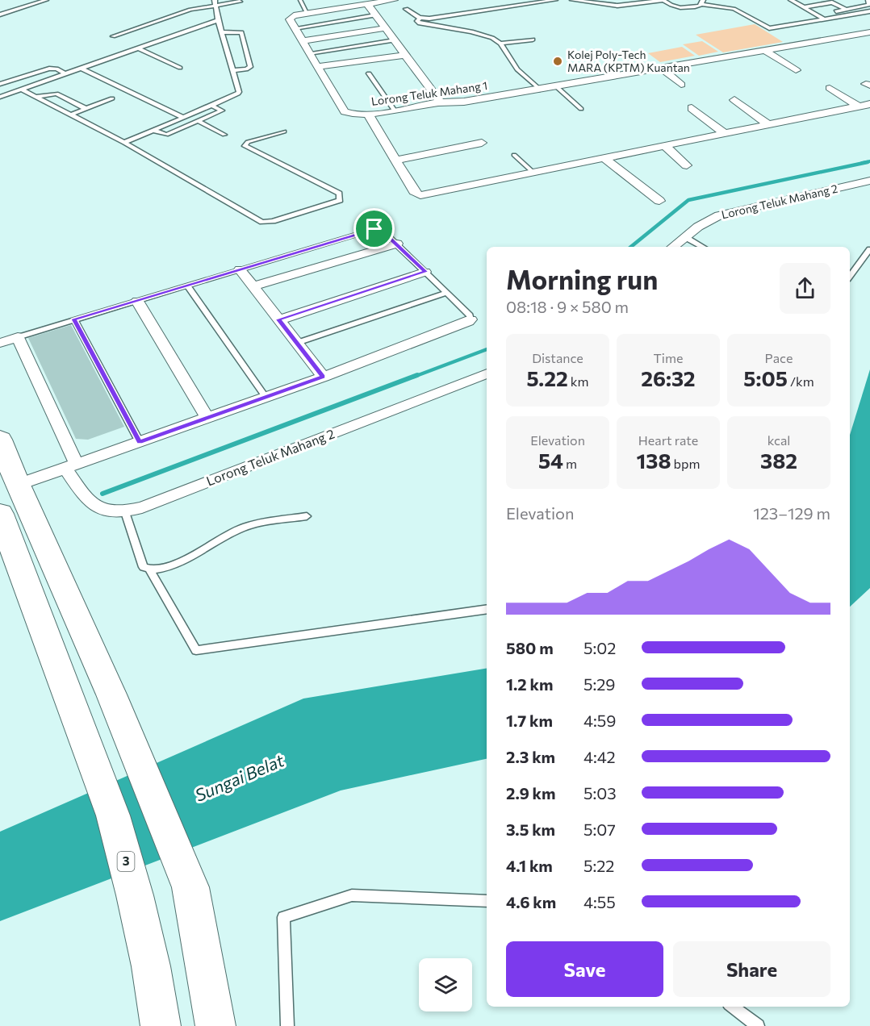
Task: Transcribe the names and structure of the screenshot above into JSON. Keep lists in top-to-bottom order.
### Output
{
  "streets": {
    "highway": ["3"],
    "street": ["Lorong Teluk Mahang 1", "Lorong Teluk Mahang 2"]
  },
  "water": ["Sungai Belat"],
  "places": ["Kolej Poly-Tech MARA (KPTM) Kuantan"],
  "page": {
    "heading": ["Morning run", "08:18 · 9 × 580 m"],
    "stats": [
      ["Distance", "5.22 km"],
      ["Time", "26:32"],
      ["Pace", "5:05 /km"],
      ["Elevation", "54 m"],
      ["Heart rate", "138 bpm"],
      ["kcal", "382"]
    ],
    "chart": ["Elevation", "123–129 m"],
    "list": [
      {
        "name": "580 m",
        "note": "5:02"
      },
      {
        "name": "1.2 km",
        "note": "5:29"
      },
      {
        "name": "1.7 km",
        "note": "4:59"
      },
      {
        "name": "2.3 km",
        "note": "4:42"
      },
      {
        "name": "2.9 km",
        "note": "5:03"
      },
      {
        "name": "3.5 km",
        "note": "5:07"
      },
      {
        "name": "4.1 km",
        "note": "5:22"
      },
      {
        "name": "4.6 km",
        "note": "4:55"
      }
    ],
    "buttons": ["Save", "Share"]
  }
}
